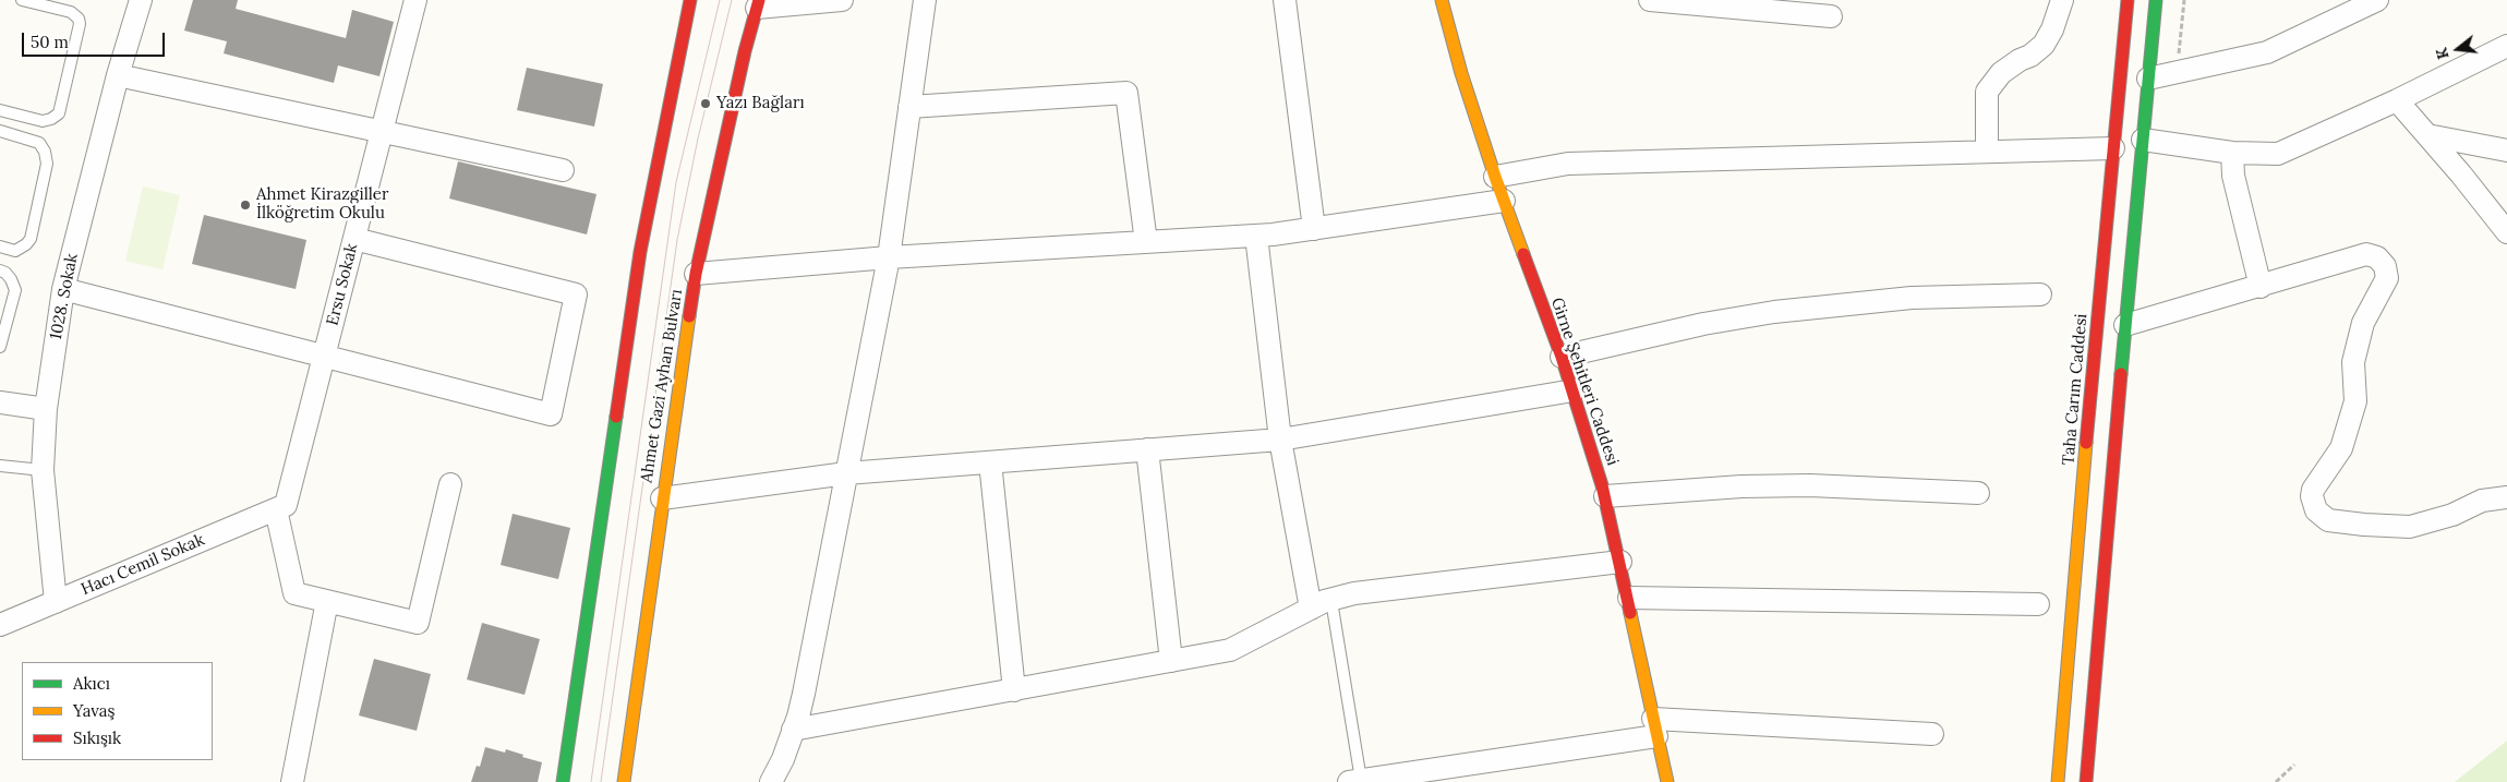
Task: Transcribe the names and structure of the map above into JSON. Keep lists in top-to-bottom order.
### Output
{
  "streets": {
    "main road": ["Girne Şehitleri Caddesi", "Ahmet Gazi Ayhan Bulvarı", "Taha Carım Caddesi"],
    "street": ["Ersu Sokak", "1028. Sokak", "Hacı Cemil Sokak"]
  },
  "crossings": [
    ["Ersu Sokak", "Hacı Cemil Sokak"],
    ["1028. Sokak", "Hacı Cemil Sokak"]
  ],
  "places": ["Yazı Bağları", "Ahmet Kirazgiller İlköğretim Okulu"],
  "legend": ["Akıcı", "Yavaş", "Sıkışık"],
  "scale_bar": "50 m",
  "north": "left"
}
